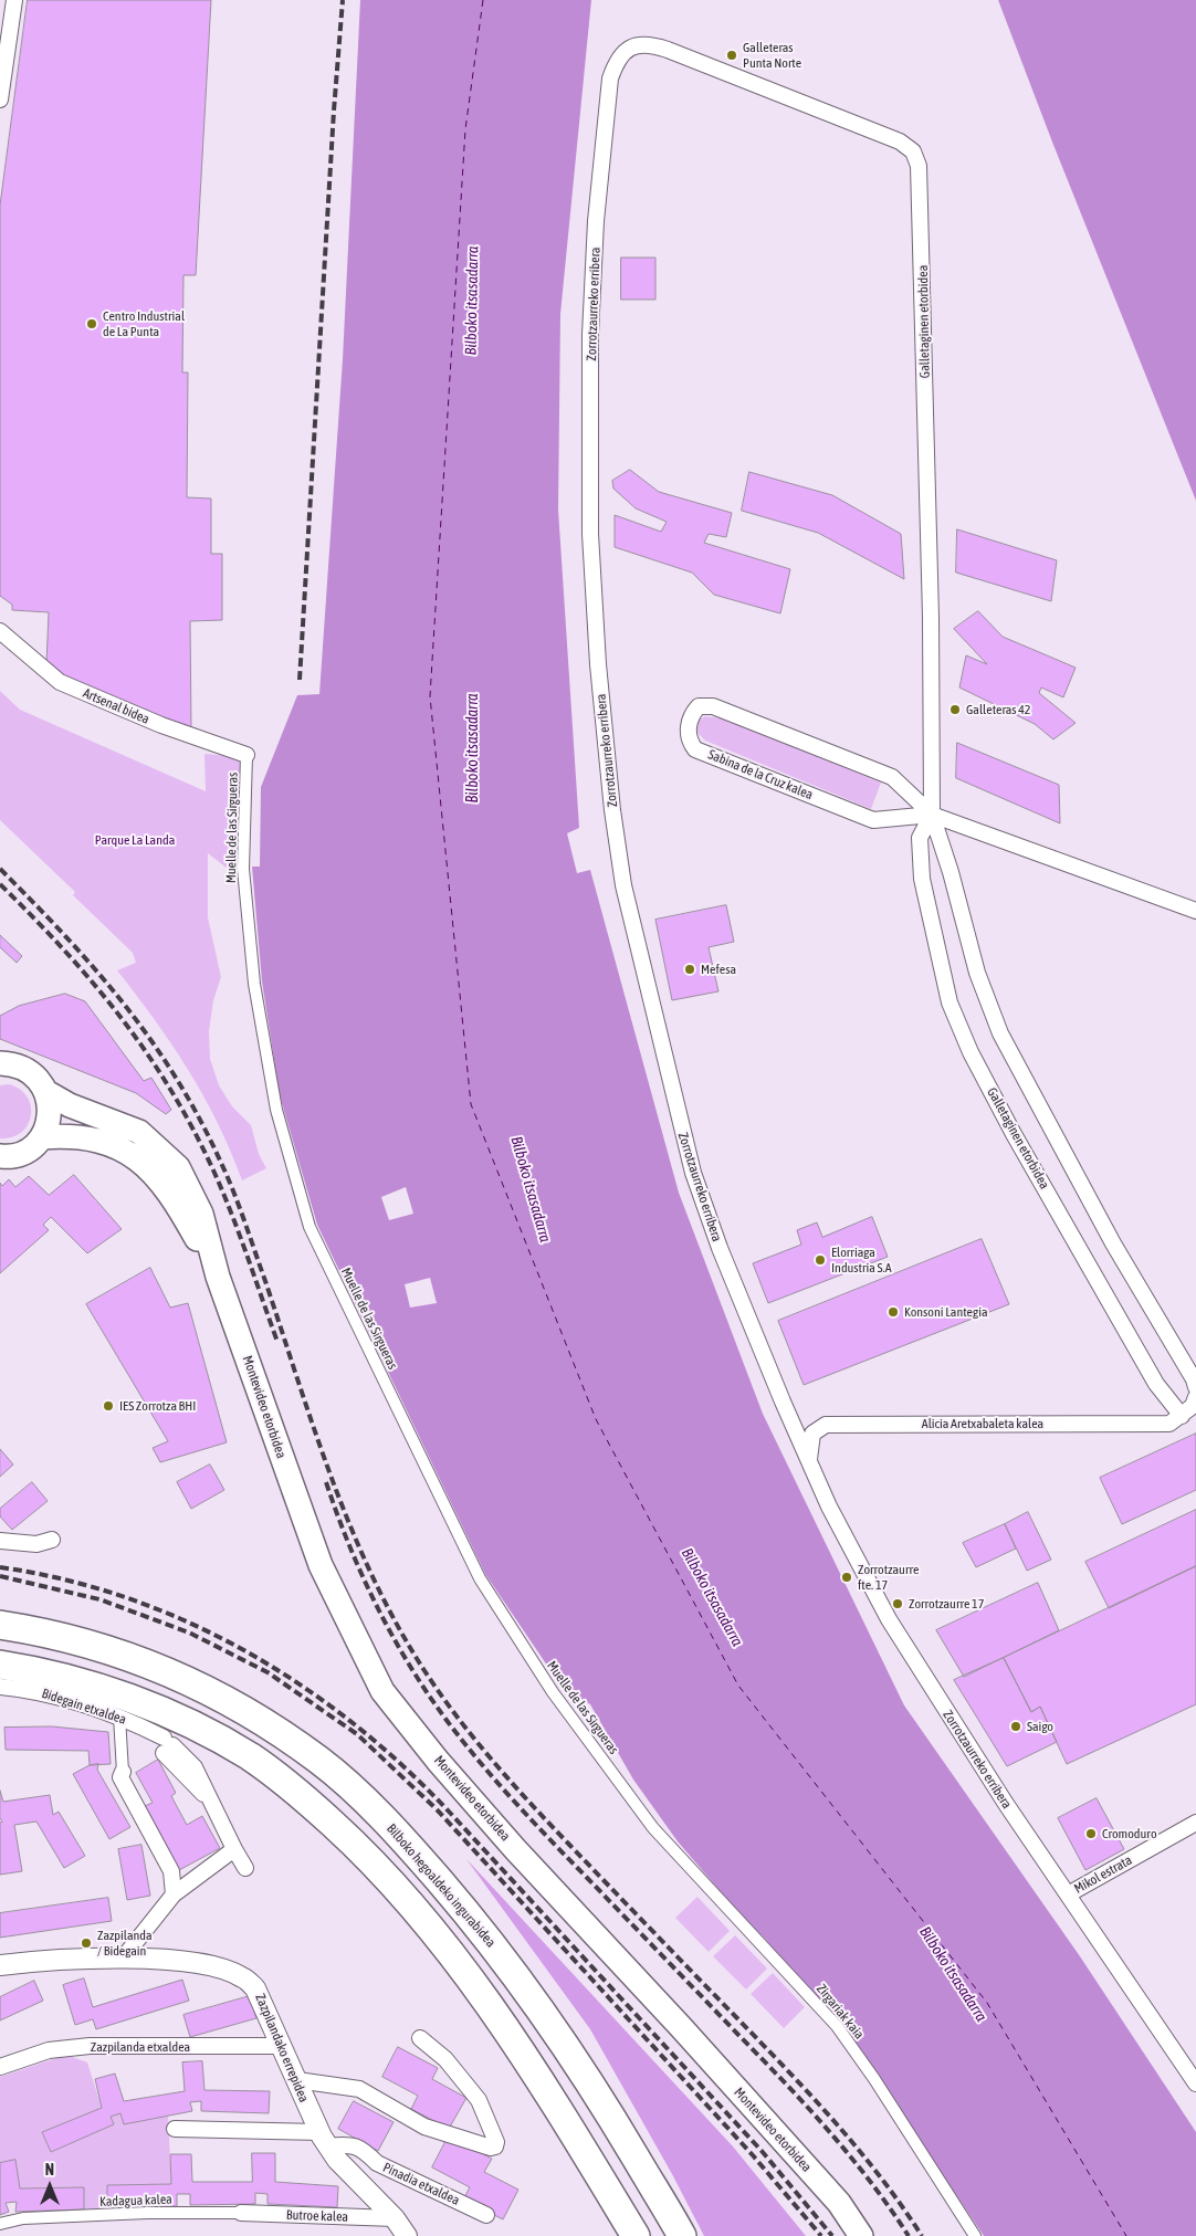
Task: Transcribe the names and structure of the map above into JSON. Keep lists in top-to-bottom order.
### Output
{
  "streets": {
    "highway": ["Bilboko hegoaldeko ingurabidea"],
    "main road": ["Montevideo etorbidea"],
    "street": [
      "Zorrotzaurreko erribera",
      "Galletaginen etorbidea",
      "Artsenal bidea",
      "Sabina de la Cruz kalea",
      "Muelle de las Sirgueras",
      "Alicia Aretxabaleta kalea",
      "Bidegain etxaldea",
      "Mikol estrata",
      "Zirgariak kaia",
      "Zazpilanda etxaldea",
      "Zazpilandako errepidea",
      "Pinadia etxaldea",
      "Kadagua kalea",
      "Butroe kalea"
    ]
  },
  "crossings": [
    ["Zorrotzaurreko erribera", "Galletaginen etorbidea"],
    ["Zorrotzaurreko erribera", "Mikol estrata"],
    ["Galletaginen etorbidea", "Sabina de la Cruz kalea"],
    ["Galletaginen etorbidea", "Alicia Aretxabaleta kalea"],
    ["Artsenal bidea", "Muelle de las Sirgueras"],
    ["Muelle de las Sirgueras", "Zirgariak kaia"],
    ["Zazpilanda etxaldea", "Zazpilandako errepidea"],
    ["Zazpilandako errepidea", "Pinadia etxaldea"],
    ["Zazpilandako errepidea", "Butroe kalea"],
    ["Kadagua kalea", "Butroe kalea"]
  ],
  "water": ["Bilboko itsasadarra"],
  "parks": ["Parque La Landa"],
  "places": [
    "Galleteras Punta Norte",
    "Centro Industrial de La Punta",
    "Galleteras 42",
    "Mefesa",
    "Elorriaga Industria S.A",
    "Konsoni Lantegia",
    "IES Zorrotza BHI",
    "Zorrotzaurre fte. 17",
    "Zorrotzaurre 17",
    "Saigo",
    "Cromoduro",
    "Zazpilanda / Bidegain"
  ],
  "north": "top"
}
